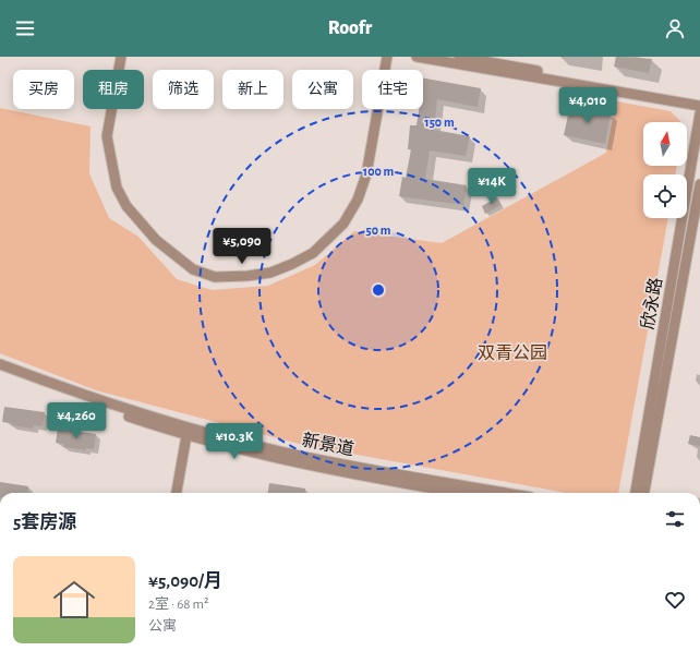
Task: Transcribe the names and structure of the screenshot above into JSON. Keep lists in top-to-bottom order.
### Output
{
  "streets": {
    "street": ["欣永路", "新景道"]
  },
  "parks": ["双青公园"],
  "north": "top",
  "page": {
    "header": "Roofr",
    "chip": [
      "买房",
      "租房",
      "筛选",
      "新上",
      "公寓",
      "住宅"
    ],
    "price": [
      "¥4,010",
      "¥14K",
      "¥5,090",
      "¥4,260",
      "¥10.3K"
    ],
    "heading": "5套房源",
    "list": [
      {
        "name": "¥5,090/月",
        "note": "2室 · 68 m² · 公寓"
      }
    ]
  },
  "rings": ["150 m", "100 m", "50 m"]
}
